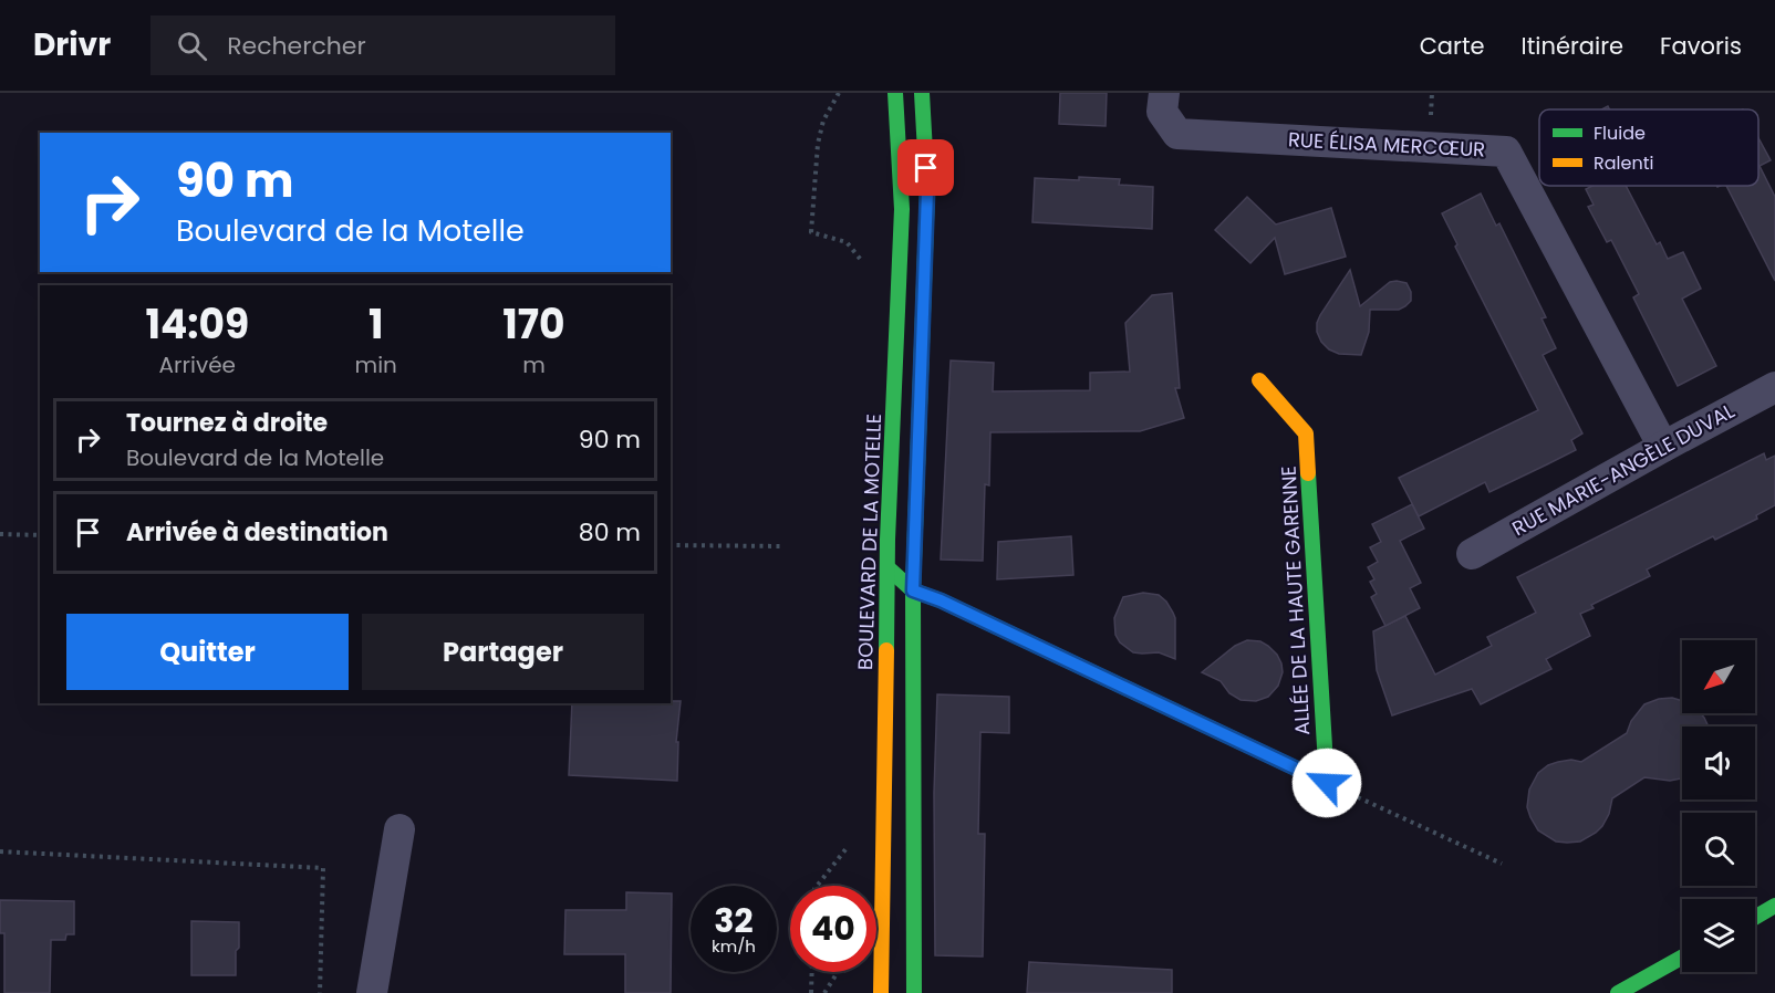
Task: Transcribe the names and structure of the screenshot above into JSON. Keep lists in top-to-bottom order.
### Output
{
  "streets": {
    "main road": ["BOULEVARD DE LA MOTELLE", "ALLÉE DE LA HAUTE GARENNE"],
    "street": ["RUE ÉLISA MERCŒUR", "RUE MARIE-ANGÈLE DUVAL"]
  },
  "crossings": [
    ["RUE ÉLISA MERCŒUR", "RUE MARIE-ANGÈLE DUVAL"],
    ["BOULEVARD DE LA MOTELLE", "ALLÉE DE LA HAUTE GARENNE"]
  ],
  "legend": ["Fluide", "Ralenti"],
  "north": "bottom left",
  "page": {
    "header": "Drivr",
    "search": "Rechercher",
    "nav": ["Carte", "Itinéraire", "Favoris"],
    "turn": ["90 m", "Boulevard de la Motelle"],
    "eta": [
      "14:09",
      "Arrivée",
      "1",
      "min",
      "170",
      "m"
    ],
    "list": [
      {
        "name": "Tournez à droite",
        "note": "Boulevard de la Motelle",
        "value": "90 m"
      },
      {
        "name": "Arrivée à destination",
        "value": "80 m"
      }
    ],
    "buttons": ["Quitter", "Partager"],
    "speed": "32 km/h",
    "limit": "40"
  }
}
